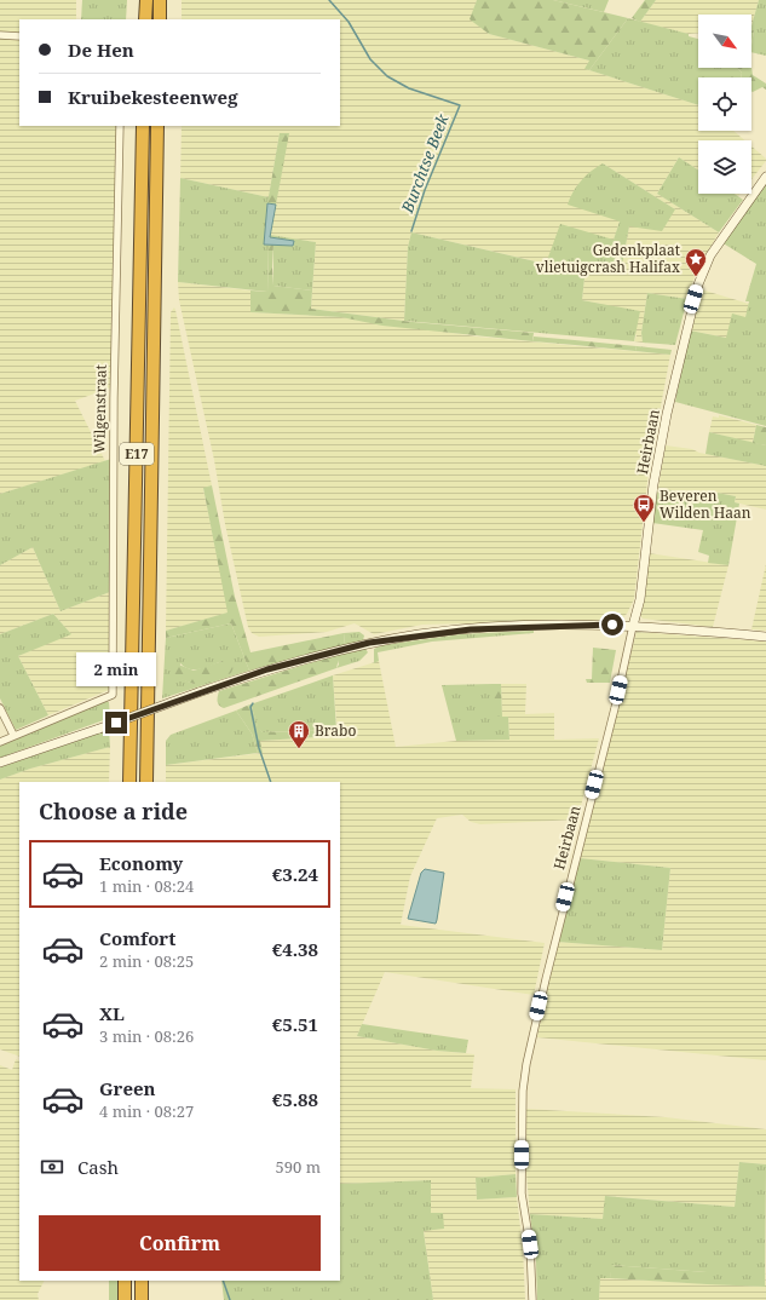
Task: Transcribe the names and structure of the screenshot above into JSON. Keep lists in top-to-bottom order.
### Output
{
  "streets": {
    "highway": ["E17"],
    "street": ["Wilgenstraat", "Heirbaan"]
  },
  "water": ["Burchtse Beek"],
  "places": {
    "place": ["Gedenkplaat vlietuigcrash Halifax"],
    "bus stop": ["Beveren Wilden Haan"],
    "building": ["Brabo"]
  },
  "north": "bottom right",
  "page": {
    "banner": ["De Hen", "Kruibekesteenweg"],
    "bubble": "2 min",
    "heading": "Choose a ride",
    "list": [
      {
        "name": "Economy",
        "note": "1 min · 08:24",
        "value": "€3.24"
      },
      {
        "name": "Comfort",
        "note": "2 min · 08:25",
        "value": "€4.38"
      },
      {
        "name": "XL",
        "note": "3 min · 08:26",
        "value": "€5.51"
      },
      {
        "name": "Green",
        "note": "4 min · 08:27",
        "value": "€5.88"
      }
    ],
    "pay": ["Cash", "590 m"],
    "buttons": "Confirm"
  }
}
